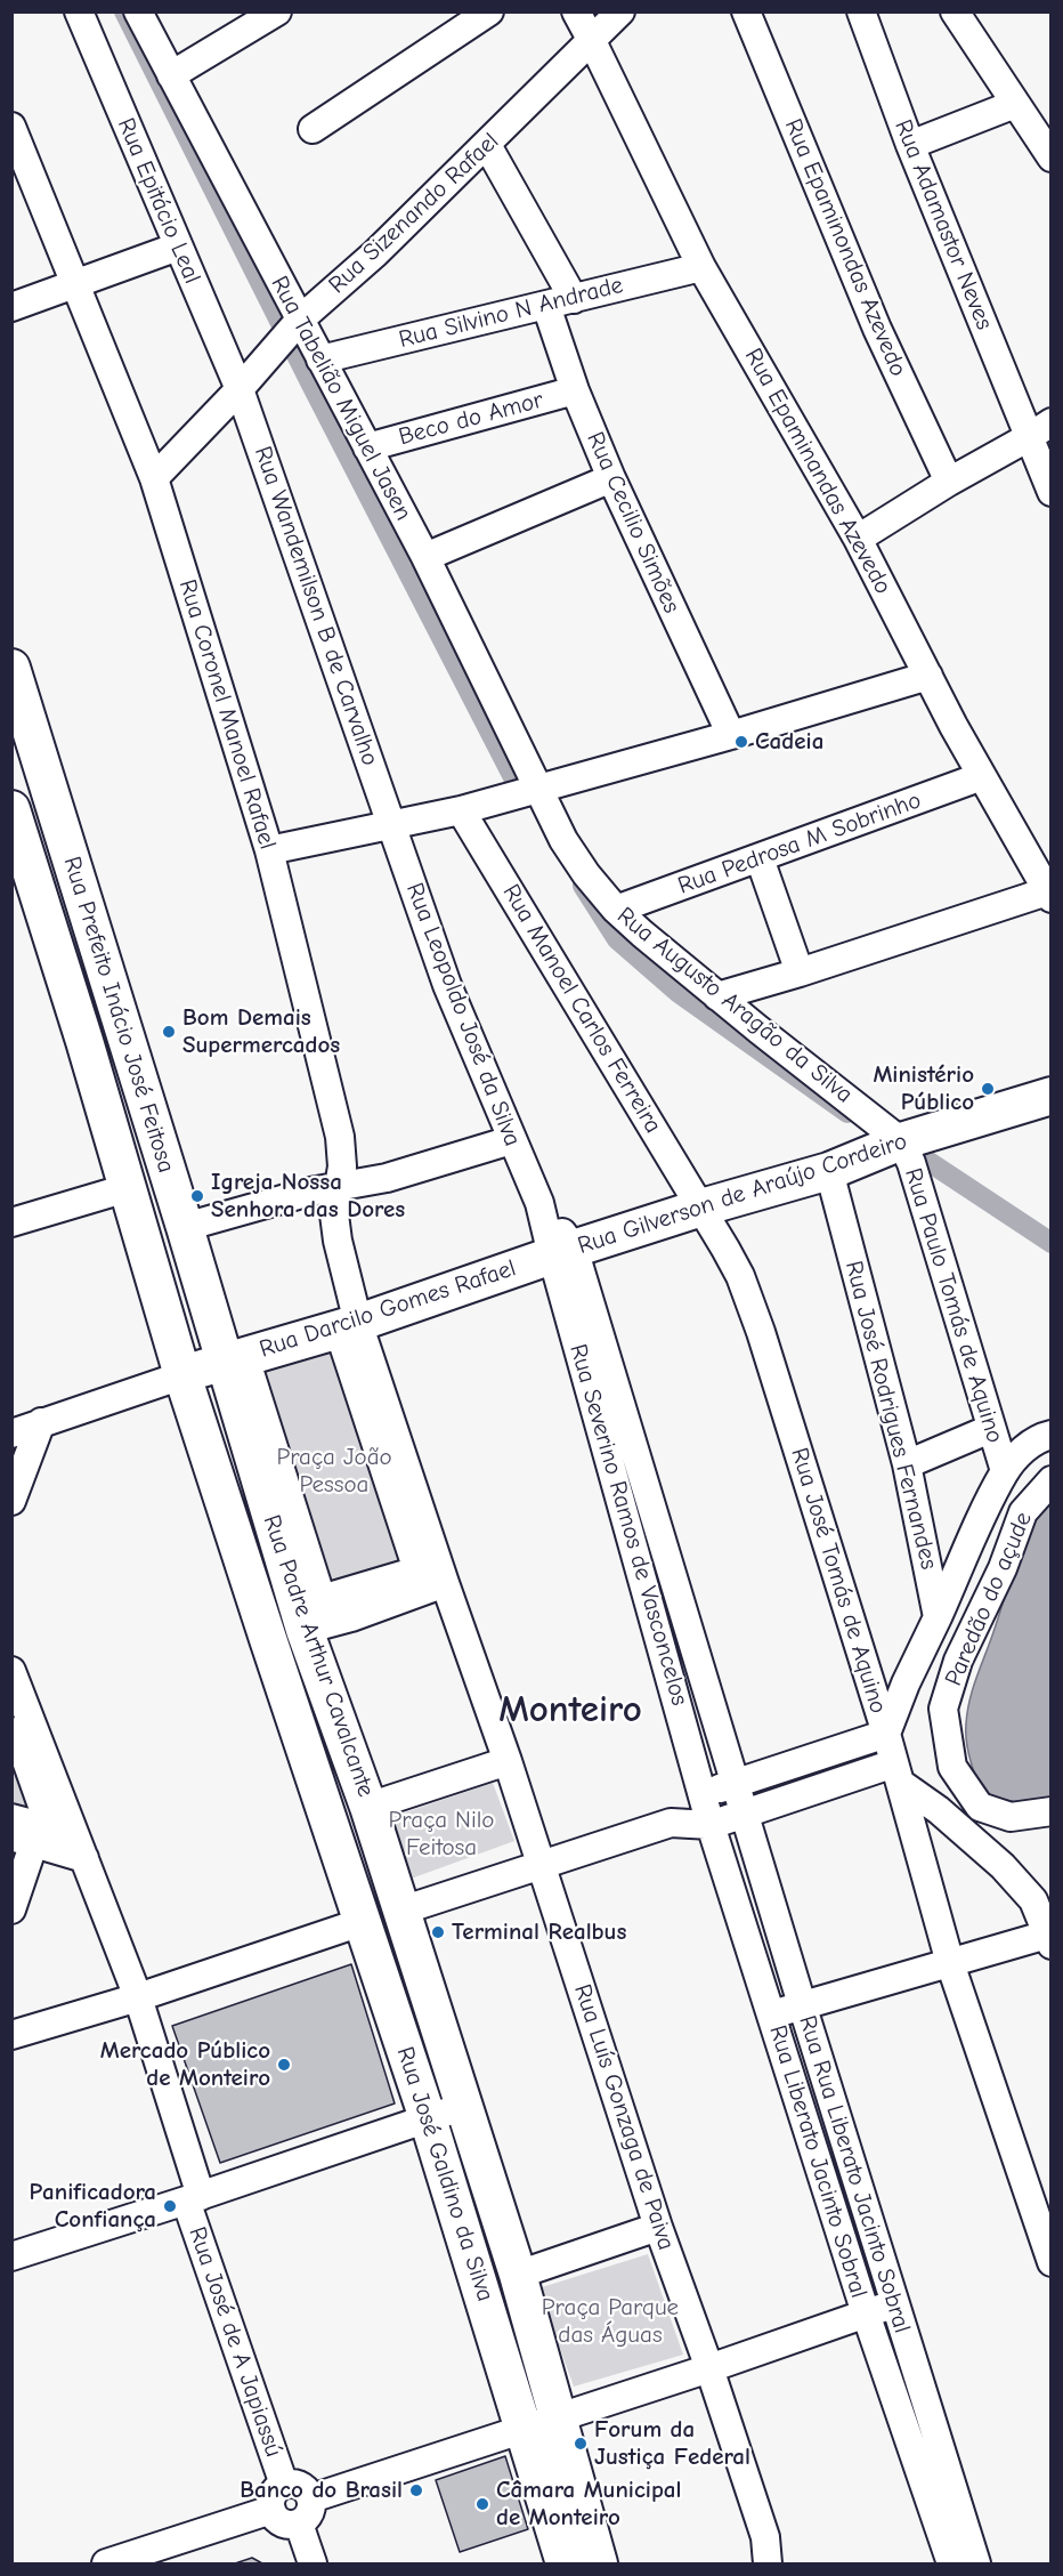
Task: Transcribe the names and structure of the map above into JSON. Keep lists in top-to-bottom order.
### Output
{
  "streets": {
    "main road": [
      "Rua Prefeito Inácio José Feitosa",
      "Rua Gilverson de Araújo Cordeiro",
      "Rua Darcilo Gomes Rafael",
      "Rua Padre Arthur Cavalcante",
      "Rua José Galdino da Silva"
    ],
    "street": [
      "Rua Epitácio Leal",
      "Rua Sizenando Rafael",
      "Rua Adamastor Neves",
      "Rua Epaminondas Azevedo",
      "Rua Silvino N Andrade",
      "Rua Tabelião Miguel Jasen",
      "Beco do Amor",
      "Rua Epaminandas Azevedo",
      "Rua Cecilio Simões",
      "Rua Wandemilson B de Carvalho",
      "Rua Coronel Manoel Rafael",
      "Rua Pedrosa M Sobrinho",
      "Rua Augusto Aragão da Silva",
      "Rua Manoel Carlos Ferreira",
      "Rua Leopoldo José da Silva",
      "Rua Paulo Tomás de Aquino",
      "Rua José Rodrigues Fernandes",
      "Rua Severino Ramos de Vasconcelos",
      "Rua José Tomás de Aquino",
      "Paredão do açude",
      "Rua Luís Gonzaga de Paiva",
      "Rua Liberato Jacinto Sobral",
      "Rua Rua Liberato Jacinto Sobral",
      "Rua José de A Japiassú"
    ]
  },
  "crossings": [
    ["Rua Epitácio Leal", "Rua Sizenando Rafael"],
    ["Rua Epitácio Leal", "Rua Wandemilson B de Carvalho"],
    ["Rua Sizenando Rafael", "Rua Tabelião Miguel Jasen"],
    ["Rua Sizenando Rafael", "Rua Epaminandas Azevedo"],
    ["Rua Sizenando Rafael", "Rua Wandemilson B de Carvalho"],
    ["Rua Sizenando Rafael", "Rua Coronel Manoel Rafael"],
    ["Rua Silvino N Andrade", "Rua Tabelião Miguel Jasen"],
    ["Rua Silvino N Andrade", "Rua Epaminandas Azevedo"],
    ["Rua Silvino N Andrade", "Rua Cecilio Simões"],
    ["Rua Tabelião Miguel Jasen", "Beco do Amor"],
    ["Rua Tabelião Miguel Jasen", "Rua Augusto Aragão da Silva"],
    ["Beco do Amor", "Rua Cecilio Simões"],
    ["Rua Epaminandas Azevedo", "Rua Pedrosa M Sobrinho"],
    ["Rua Wandemilson B de Carvalho", "Rua Leopoldo José da Silva"],
    ["Rua Coronel Manoel Rafael", "Rua Darcilo Gomes Rafael"],
    ["Rua Coronel Manoel Rafael", "Rua Luís Gonzaga de Paiva"],
    ["Rua Pedrosa M Sobrinho", "Rua Augusto Aragão da Silva"],
    ["Rua Augusto Aragão da Silva", "Rua Gilverson de Araújo Cordeiro"],
    ["Rua Augusto Aragão da Silva", "Rua Paulo Tomás de Aquino"],
    ["Rua Manoel Carlos Ferreira", "Rua Gilverson de Araújo Cordeiro"],
    ["Rua Manoel Carlos Ferreira", "Rua José Tomás de Aquino"],
    ["Rua Prefeito Inácio José Feitosa", "Rua Darcilo Gomes Rafael"],
    ["Rua Prefeito Inácio José Feitosa", "Rua Padre Arthur Cavalcante"],
    ["Rua Leopoldo José da Silva", "Rua Gilverson de Araújo Cordeiro"],
    ["Rua Leopoldo José da Silva", "Rua Darcilo Gomes Rafael"],
    ["Rua Leopoldo José da Silva", "Rua Severino Ramos de Vasconcelos"],
    ["Rua Gilverson de Araújo Cordeiro", "Rua Paulo Tomás de Aquino"],
    ["Rua Gilverson de Araújo Cordeiro", "Rua Darcilo Gomes Rafael"],
    ["Rua Gilverson de Araújo Cordeiro", "Rua José Rodrigues Fernandes"],
    ["Rua Gilverson de Araújo Cordeiro", "Rua Severino Ramos de Vasconcelos"],
    ["Rua Gilverson de Araújo Cordeiro", "Rua José Tomás de Aquino"],
    ["Rua Darcilo Gomes Rafael", "Rua Severino Ramos de Vasconcelos"],
    ["Rua Darcilo Gomes Rafael", "Rua Padre Arthur Cavalcante"],
    ["Rua Darcilo Gomes Rafael", "Rua Luís Gonzaga de Paiva"],
    ["Rua Severino Ramos de Vasconcelos", "Rua Liberato Jacinto Sobral"],
    ["Rua Severino Ramos de Vasconcelos", "Rua Rua Liberato Jacinto Sobral"],
    ["Rua Padre Arthur Cavalcante", "Rua José Galdino da Silva"]
  ],
  "districts": ["Monteiro"],
  "parks": ["Praça João Pessoa", "Praça Nilo Feitosa", "Praça Parque das Águas"],
  "places": [
    "Cadeia",
    "Bom Demais Supermercados",
    "Ministério Público",
    "Igreja Nossa Senhora das Dores",
    "Terminal Realbus",
    "Mercado Público de Monteiro",
    "Panificadora Confiança",
    "Forum da Justiça Federal",
    "Banco do Brasil",
    "Câmara Municipal de Monteiro"
  ]
}
